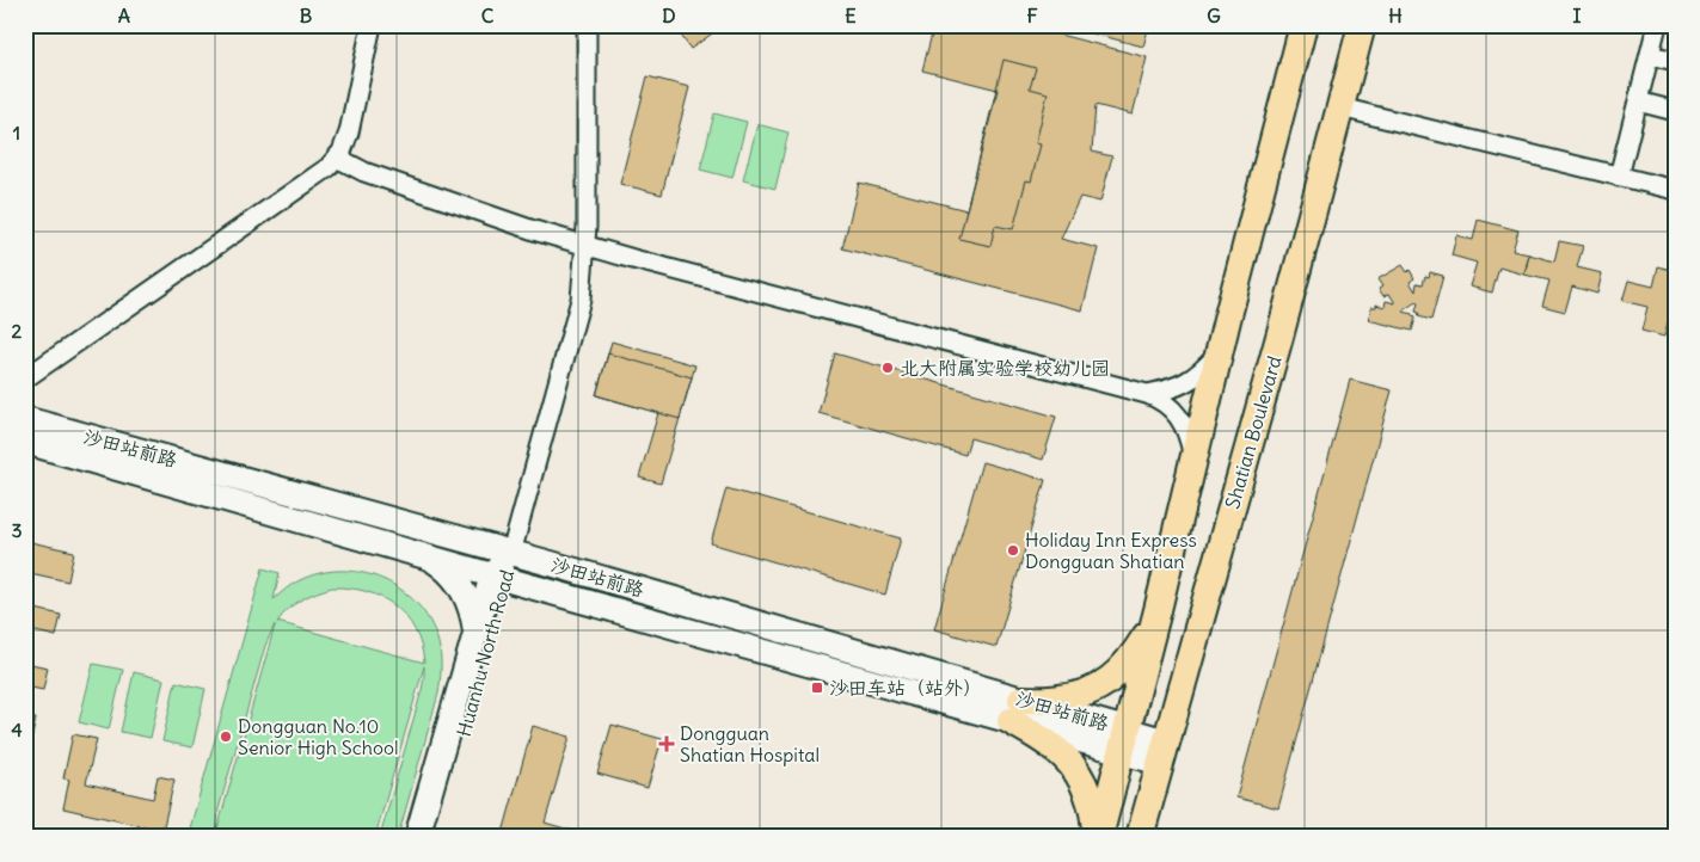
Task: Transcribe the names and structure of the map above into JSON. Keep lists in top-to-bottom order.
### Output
{
  "streets": {
    "main road": ["Shatian Boulevard"],
    "street": ["沙田站前路", "Huanhu North Road"]
  },
  "crossings": [
    ["Shatian Boulevard", "沙田站前路"],
    ["沙田站前路", "Huanhu North Road"]
  ],
  "places": {
    "other": ["北大附属实验学校幼儿园", "Holiday Inn Express Dongguan Shatian", "Dongguan No.10 Senior High School"],
    "transit": ["沙田车站（站外）"],
    "health": ["Dongguan Shatian Hospital"]
  },
  "grid": {
    "columns": [
      "A",
      "B",
      "C",
      "D",
      "E",
      "F",
      "G",
      "H",
      "I"
    ],
    "rows": [
      "1",
      "2",
      "3",
      "4"
    ]
  }
}
